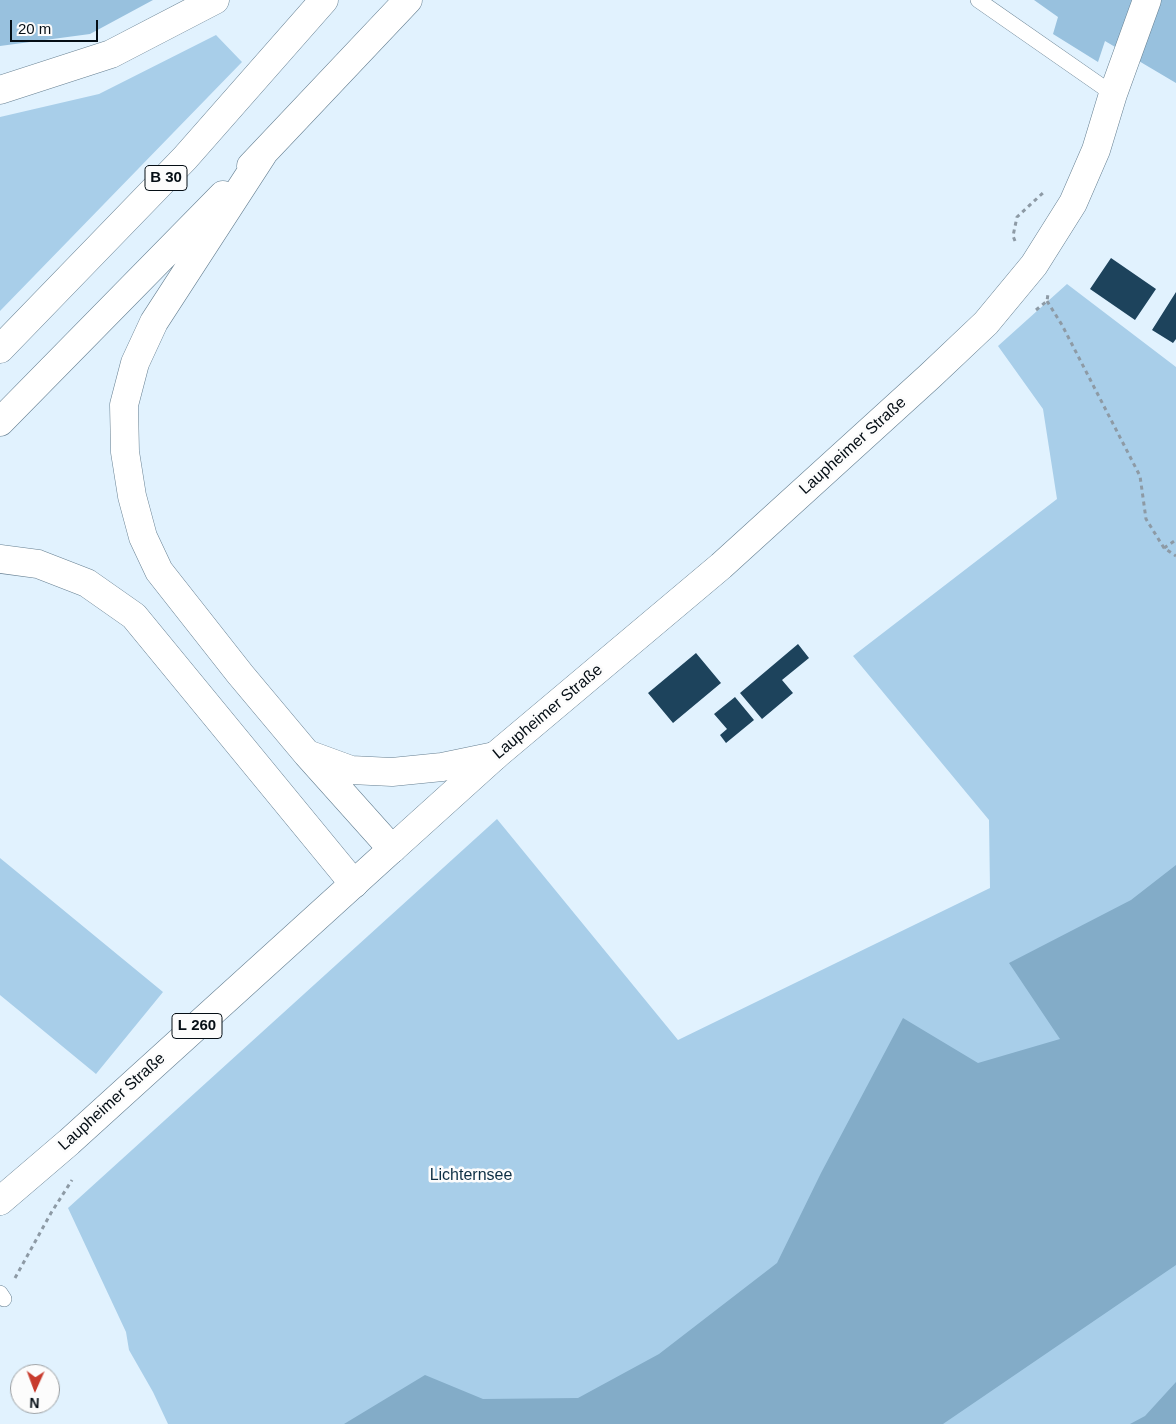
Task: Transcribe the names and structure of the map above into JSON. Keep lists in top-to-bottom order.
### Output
{
  "streets": {
    "main road": ["B 30", "Laupheimer Straße", "L 260"]
  },
  "parks": ["Lichternsee"],
  "scale_bar": "20 m",
  "north": "bottom"
}
